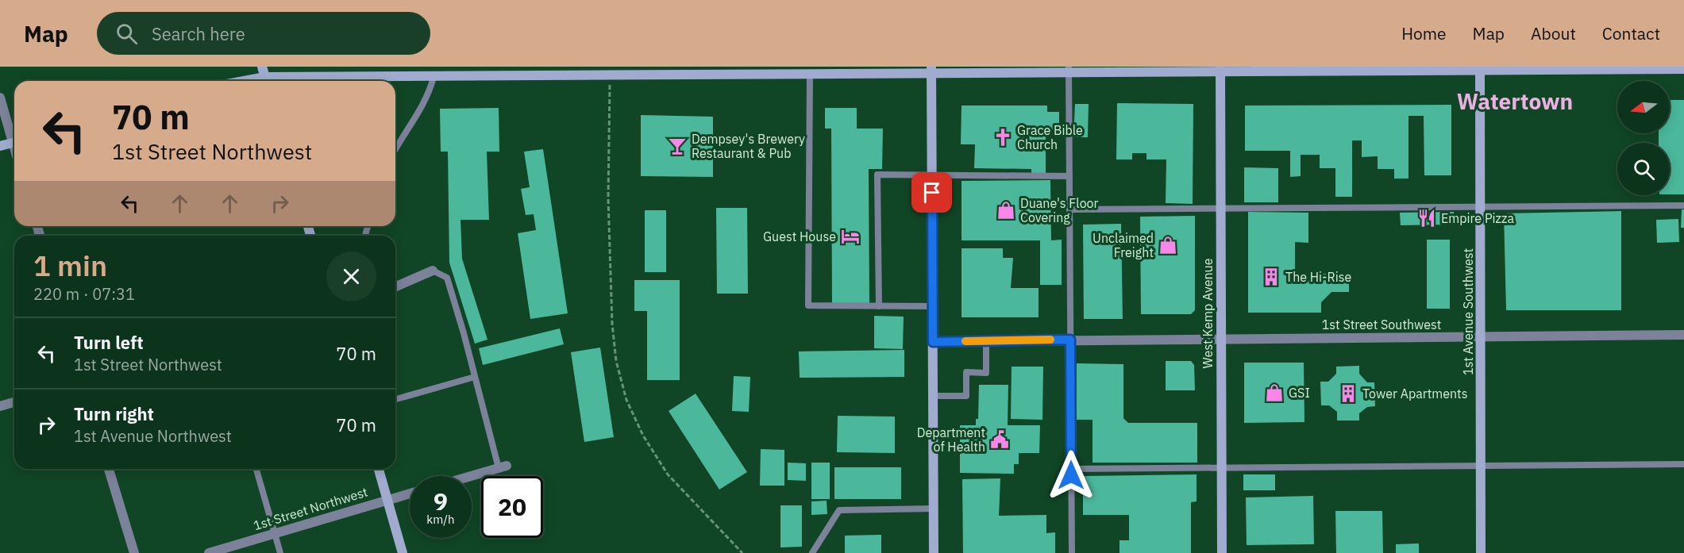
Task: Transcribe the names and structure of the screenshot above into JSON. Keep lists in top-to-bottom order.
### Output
{
  "streets": {
    "street": [
      "1st Avenue Southwest",
      "West Kemp Avenue",
      "1st Street Southwest",
      "1st Street Northwest"
    ]
  },
  "crossings": [
    ["1st Avenue Southwest", "1st Street Southwest"],
    ["West Kemp Avenue", "1st Street Southwest"]
  ],
  "districts": ["Watertown"],
  "places": {
    "church": ["Grace Bible Church"],
    "bar": ["Dempsey's Brewery Restaurant & Pub"],
    "shop": ["Duane's Floor Covering", "Unclaimed Freight", "GSI"],
    "restaurant": ["Empire Pizza"],
    "hotel": ["Guest House"],
    "building": ["The Hi-Rise", "Tower Apartments"],
    "public building": ["Department of Health"]
  },
  "north": "left",
  "page": {
    "header": "Map",
    "search": "Search here",
    "nav": [
      "Home",
      "Map",
      "About",
      "Contact"
    ],
    "turn": ["70 m", "1st Street Northwest"],
    "heading": ["1 min", "220 m · 07:31"],
    "list": [
      {
        "name": "Turn left",
        "note": "1st Street Northwest",
        "value": "70 m"
      },
      {
        "name": "Turn right",
        "note": "1st Avenue Northwest",
        "value": "70 m"
      }
    ],
    "speed": "9 km/h",
    "limit": "20"
  }
}
